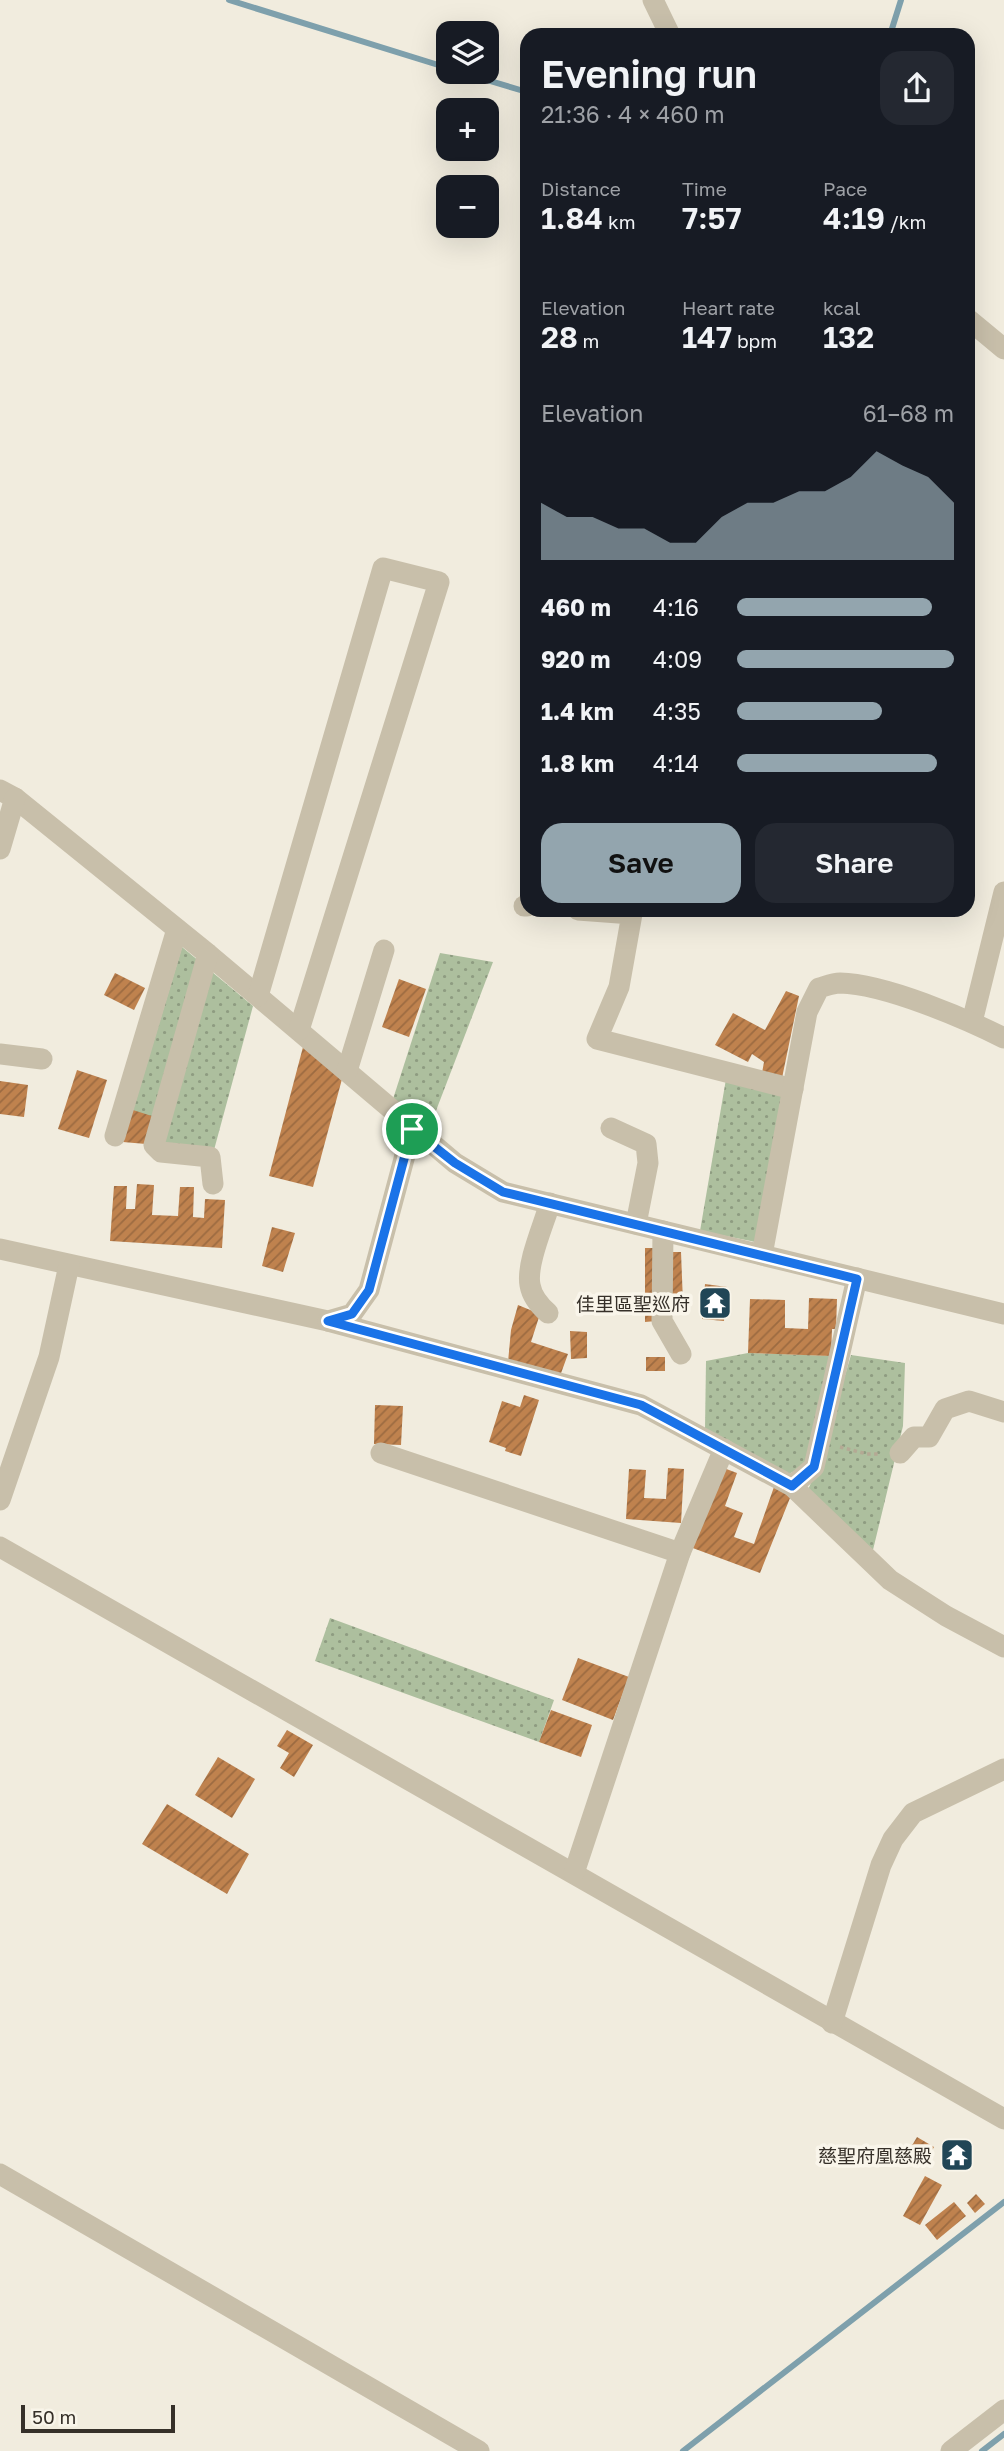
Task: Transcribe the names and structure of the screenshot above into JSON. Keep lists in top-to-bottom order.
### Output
{
  "places": {
    "temple": ["佳里區聖巡府", "慈聖府凰慈殿"]
  },
  "scale_bar": "50 m",
  "page": {
    "map_buttons": ["+", "−"],
    "heading": ["Evening run", "21:36 · 4 × 460 m"],
    "stats": [
      ["Distance", "1.84 km"],
      ["Time", "7:57"],
      ["Pace", "4:19 /km"],
      ["Elevation", "28 m"],
      ["Heart rate", "147 bpm"],
      ["kcal", "132"]
    ],
    "chart": ["Elevation", "61–68 m"],
    "list": [
      {
        "name": "460 m",
        "note": "4:16"
      },
      {
        "name": "920 m",
        "note": "4:09"
      },
      {
        "name": "1.4 km",
        "note": "4:35"
      },
      {
        "name": "1.8 km",
        "note": "4:14"
      }
    ],
    "buttons": ["Save", "Share"],
    "scale": "50 m"
  }
}
